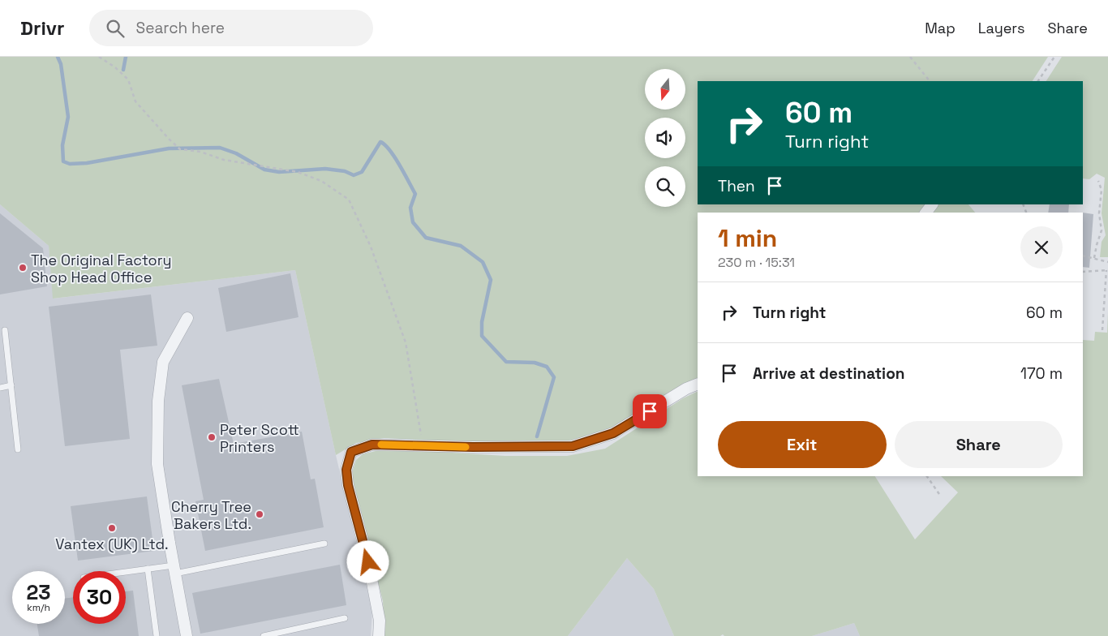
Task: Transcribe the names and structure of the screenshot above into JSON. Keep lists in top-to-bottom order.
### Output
{
  "places": [
    "The Original Factory Shop Head Office",
    "Peter Scott Printers",
    "Cherry Tree Bakers Ltd.",
    "Vantex (UK) Ltd."
  ],
  "north": "bottom",
  "page": {
    "header": "Drivr",
    "search": "Search here",
    "nav": ["Map", "Layers", "Share"],
    "turn": ["60 m", "Turn right"],
    "then": "Then",
    "heading": ["1 min", "230 m · 15:31"],
    "list": [
      {
        "name": "Turn right",
        "value": "60 m"
      },
      {
        "name": "Arrive at destination",
        "value": "170 m"
      }
    ],
    "buttons": ["Exit", "Share"],
    "speed": "23 km/h",
    "limit": "30"
  }
}
